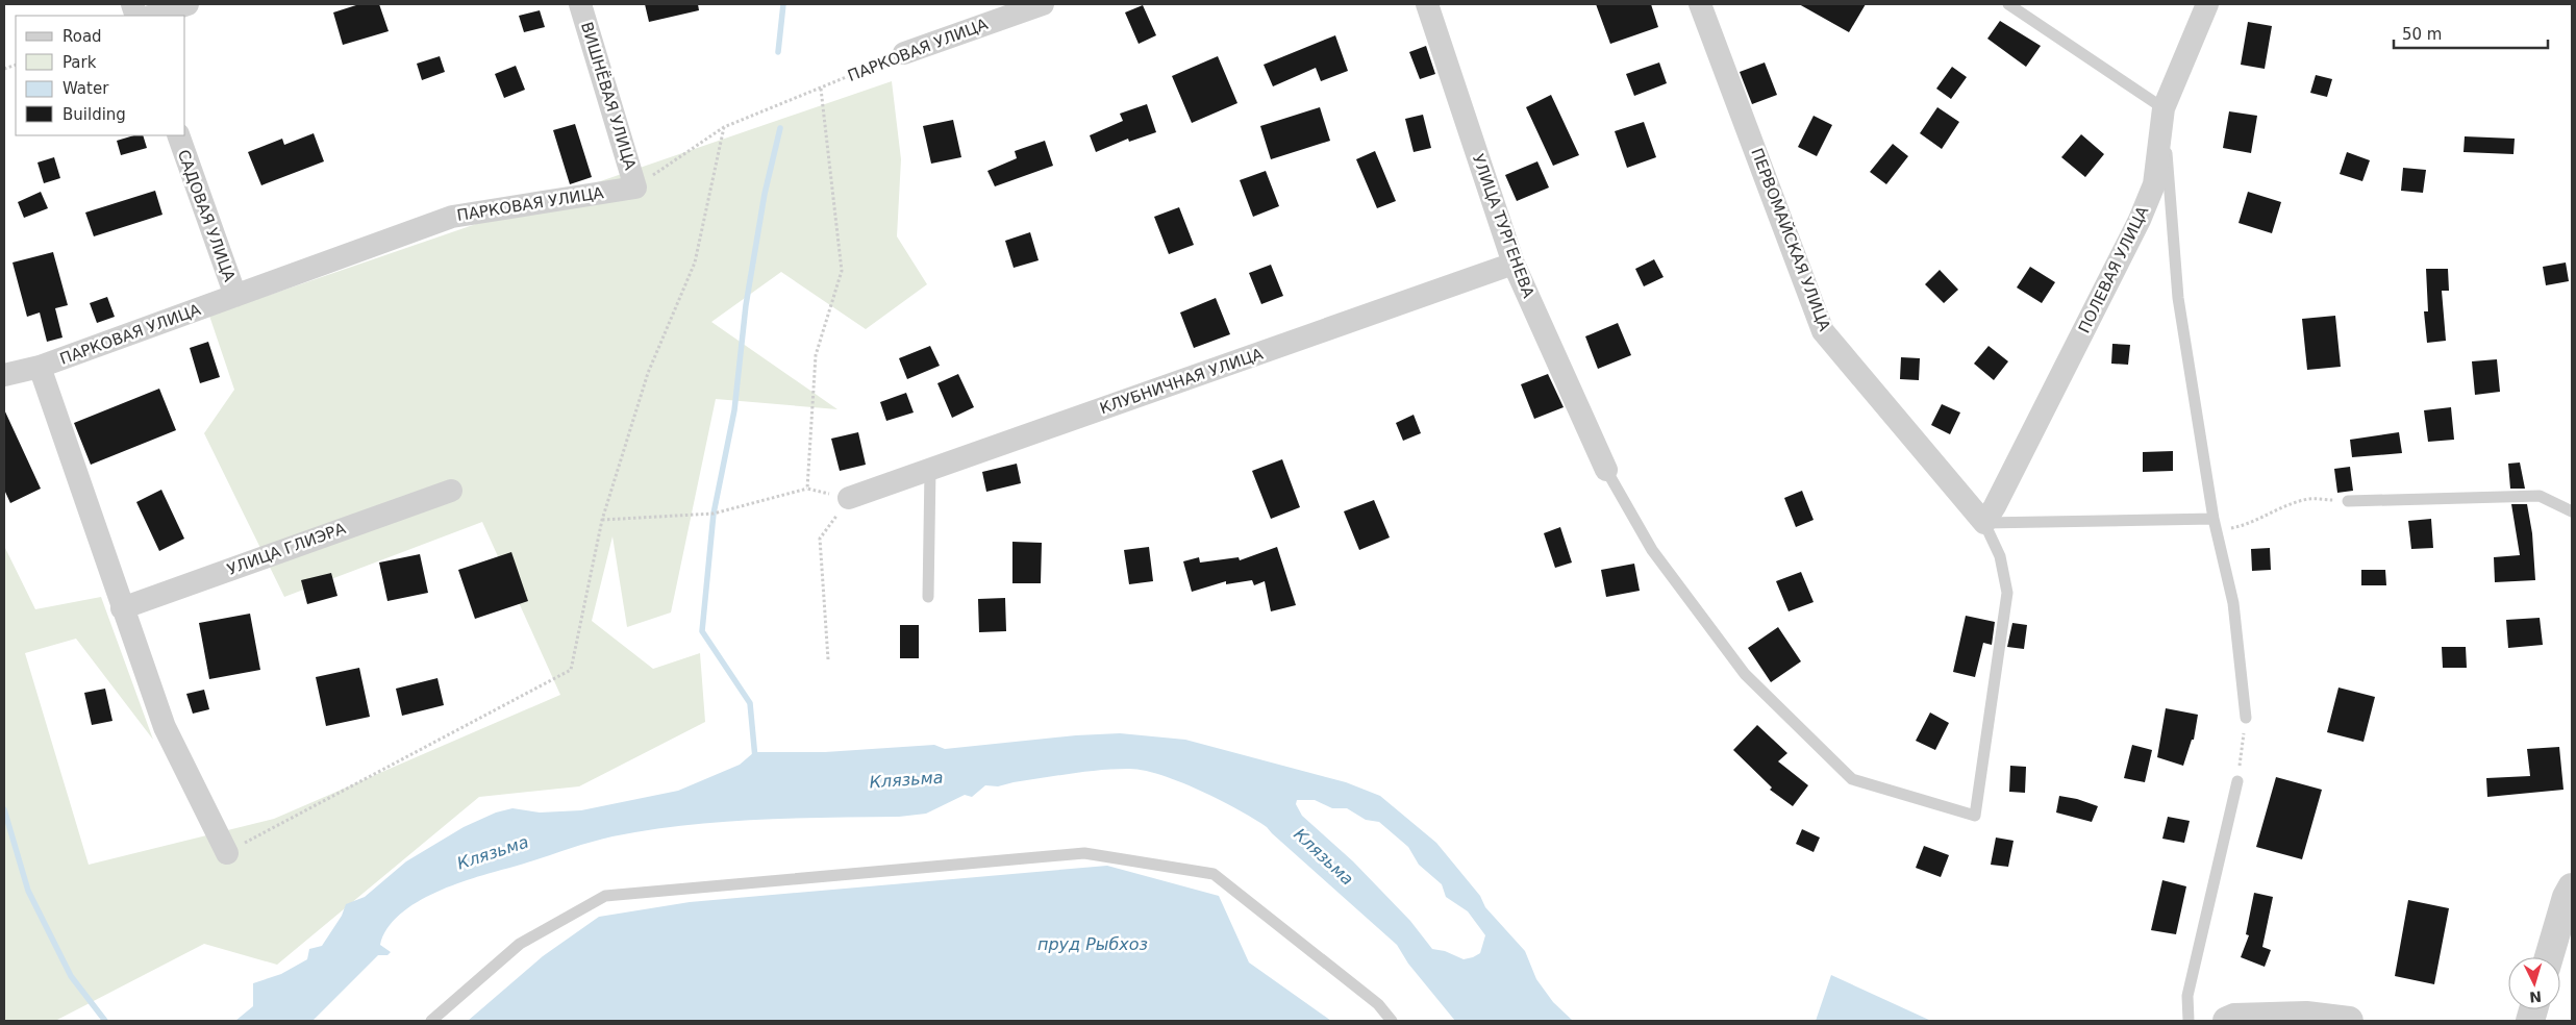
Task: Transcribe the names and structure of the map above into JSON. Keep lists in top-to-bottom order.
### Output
{
  "streets": {
    "street": [
      "ПАРКОВАЯ УЛИЦА",
      "ВИШНЁВАЯ УЛИЦА",
      "САДОВАЯ УЛИЦА",
      "УЛИЦА ТУРГЕНЕВА",
      "ПЕРВОМАЙСКАЯ УЛИЦА",
      "ПОЛЕВАЯ УЛИЦА",
      "КЛУБНИЧНАЯ УЛИЦА",
      "УЛИЦА ГЛИЭРА"
    ]
  },
  "crossings": [
    ["ПАРКОВАЯ УЛИЦА", "ВИШНЁВАЯ УЛИЦА"],
    ["ПАРКОВАЯ УЛИЦА", "САДОВАЯ УЛИЦА"],
    ["УЛИЦА ТУРГЕНЕВА", "КЛУБНИЧНАЯ УЛИЦА"],
    ["ПЕРВОМАЙСКАЯ УЛИЦА", "ПОЛЕВАЯ УЛИЦА"]
  ],
  "water": ["Клязьма", "пруд Рыбхоз"],
  "legend": [
    "Road",
    "Park",
    "Water",
    "Building"
  ],
  "scale_bar": "50 m",
  "north": "bottom"
}
